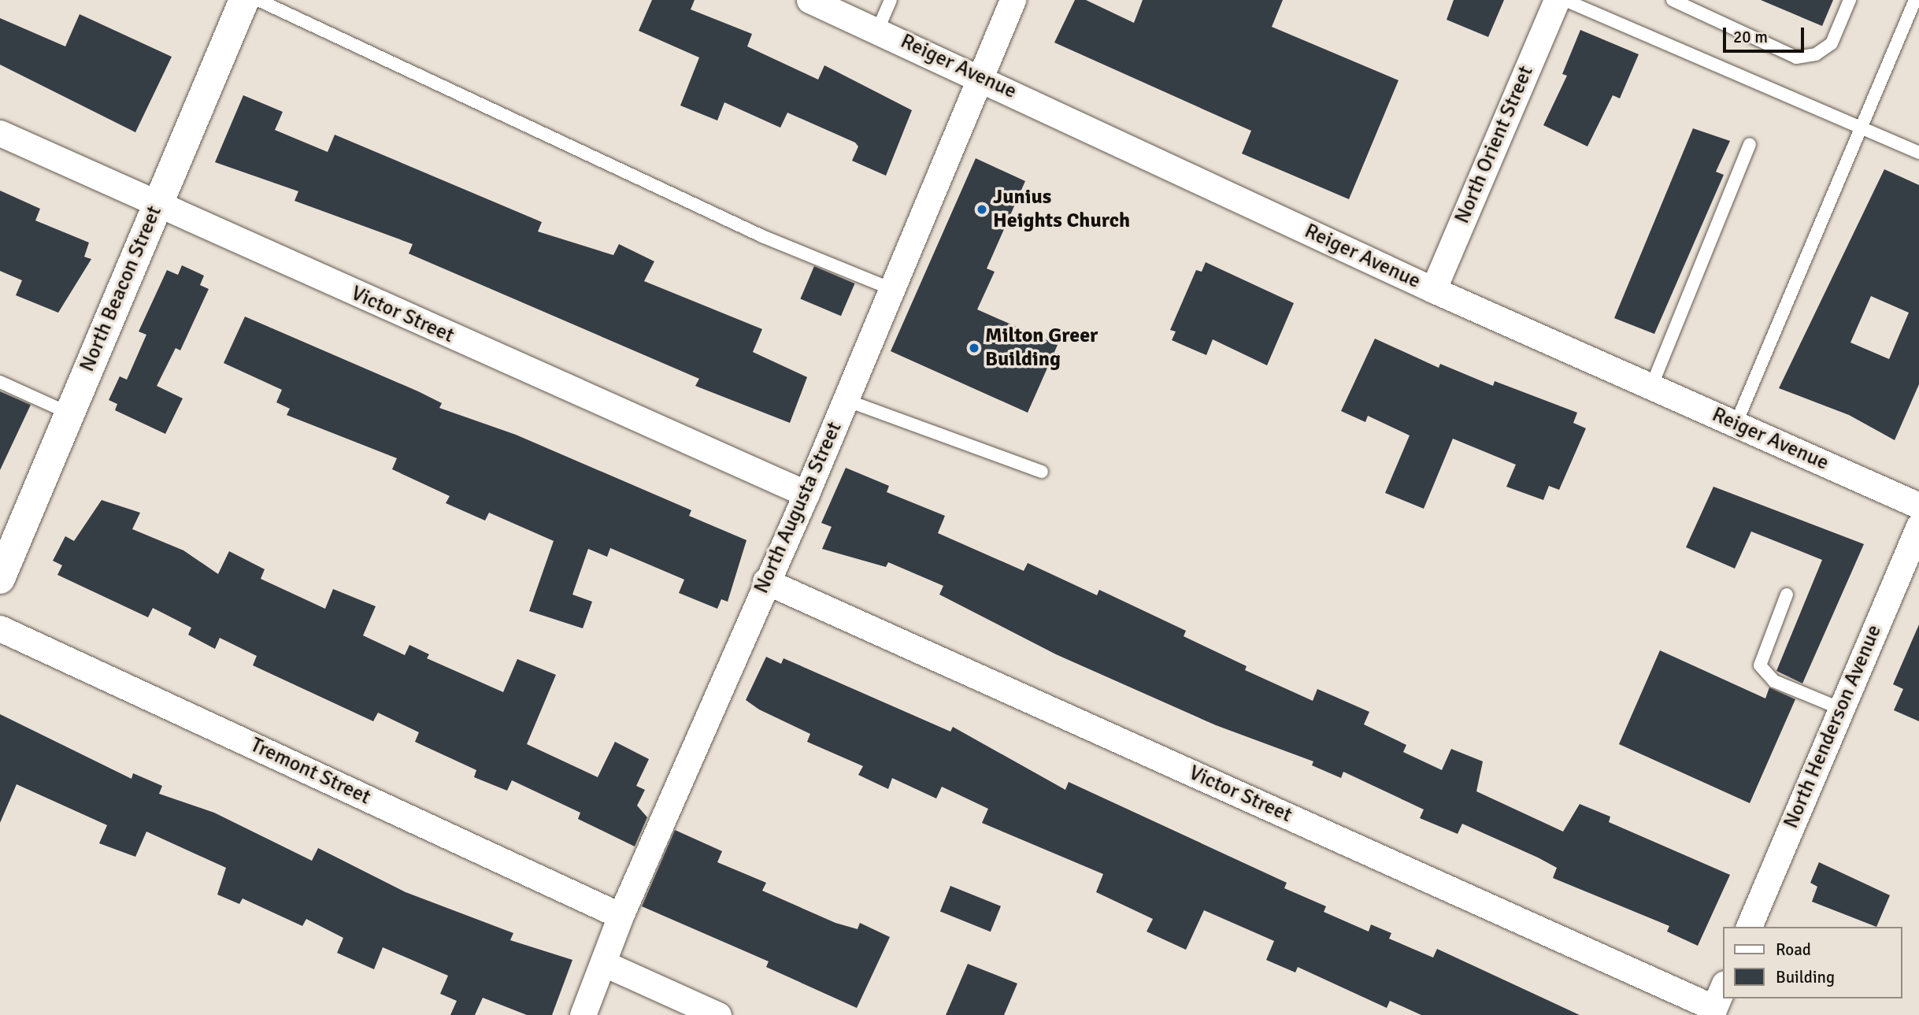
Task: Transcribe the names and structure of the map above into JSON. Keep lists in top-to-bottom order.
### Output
{
  "streets": {
    "street": [
      "Reiger Avenue",
      "North Orient Street",
      "North Beacon Street",
      "Victor Street",
      "North Augusta Street",
      "North Henderson Avenue",
      "Tremont Street"
    ]
  },
  "crossings": [
    ["Reiger Avenue", "North Orient Street"],
    ["Reiger Avenue", "North Augusta Street"],
    ["North Beacon Street", "Victor Street"],
    ["Victor Street", "North Augusta Street"],
    ["North Augusta Street", "Tremont Street"]
  ],
  "places": ["Junius Heights Church", "Milton Greer Building"],
  "legend": ["Road", "Building"],
  "scale_bar": "20 m"
}
